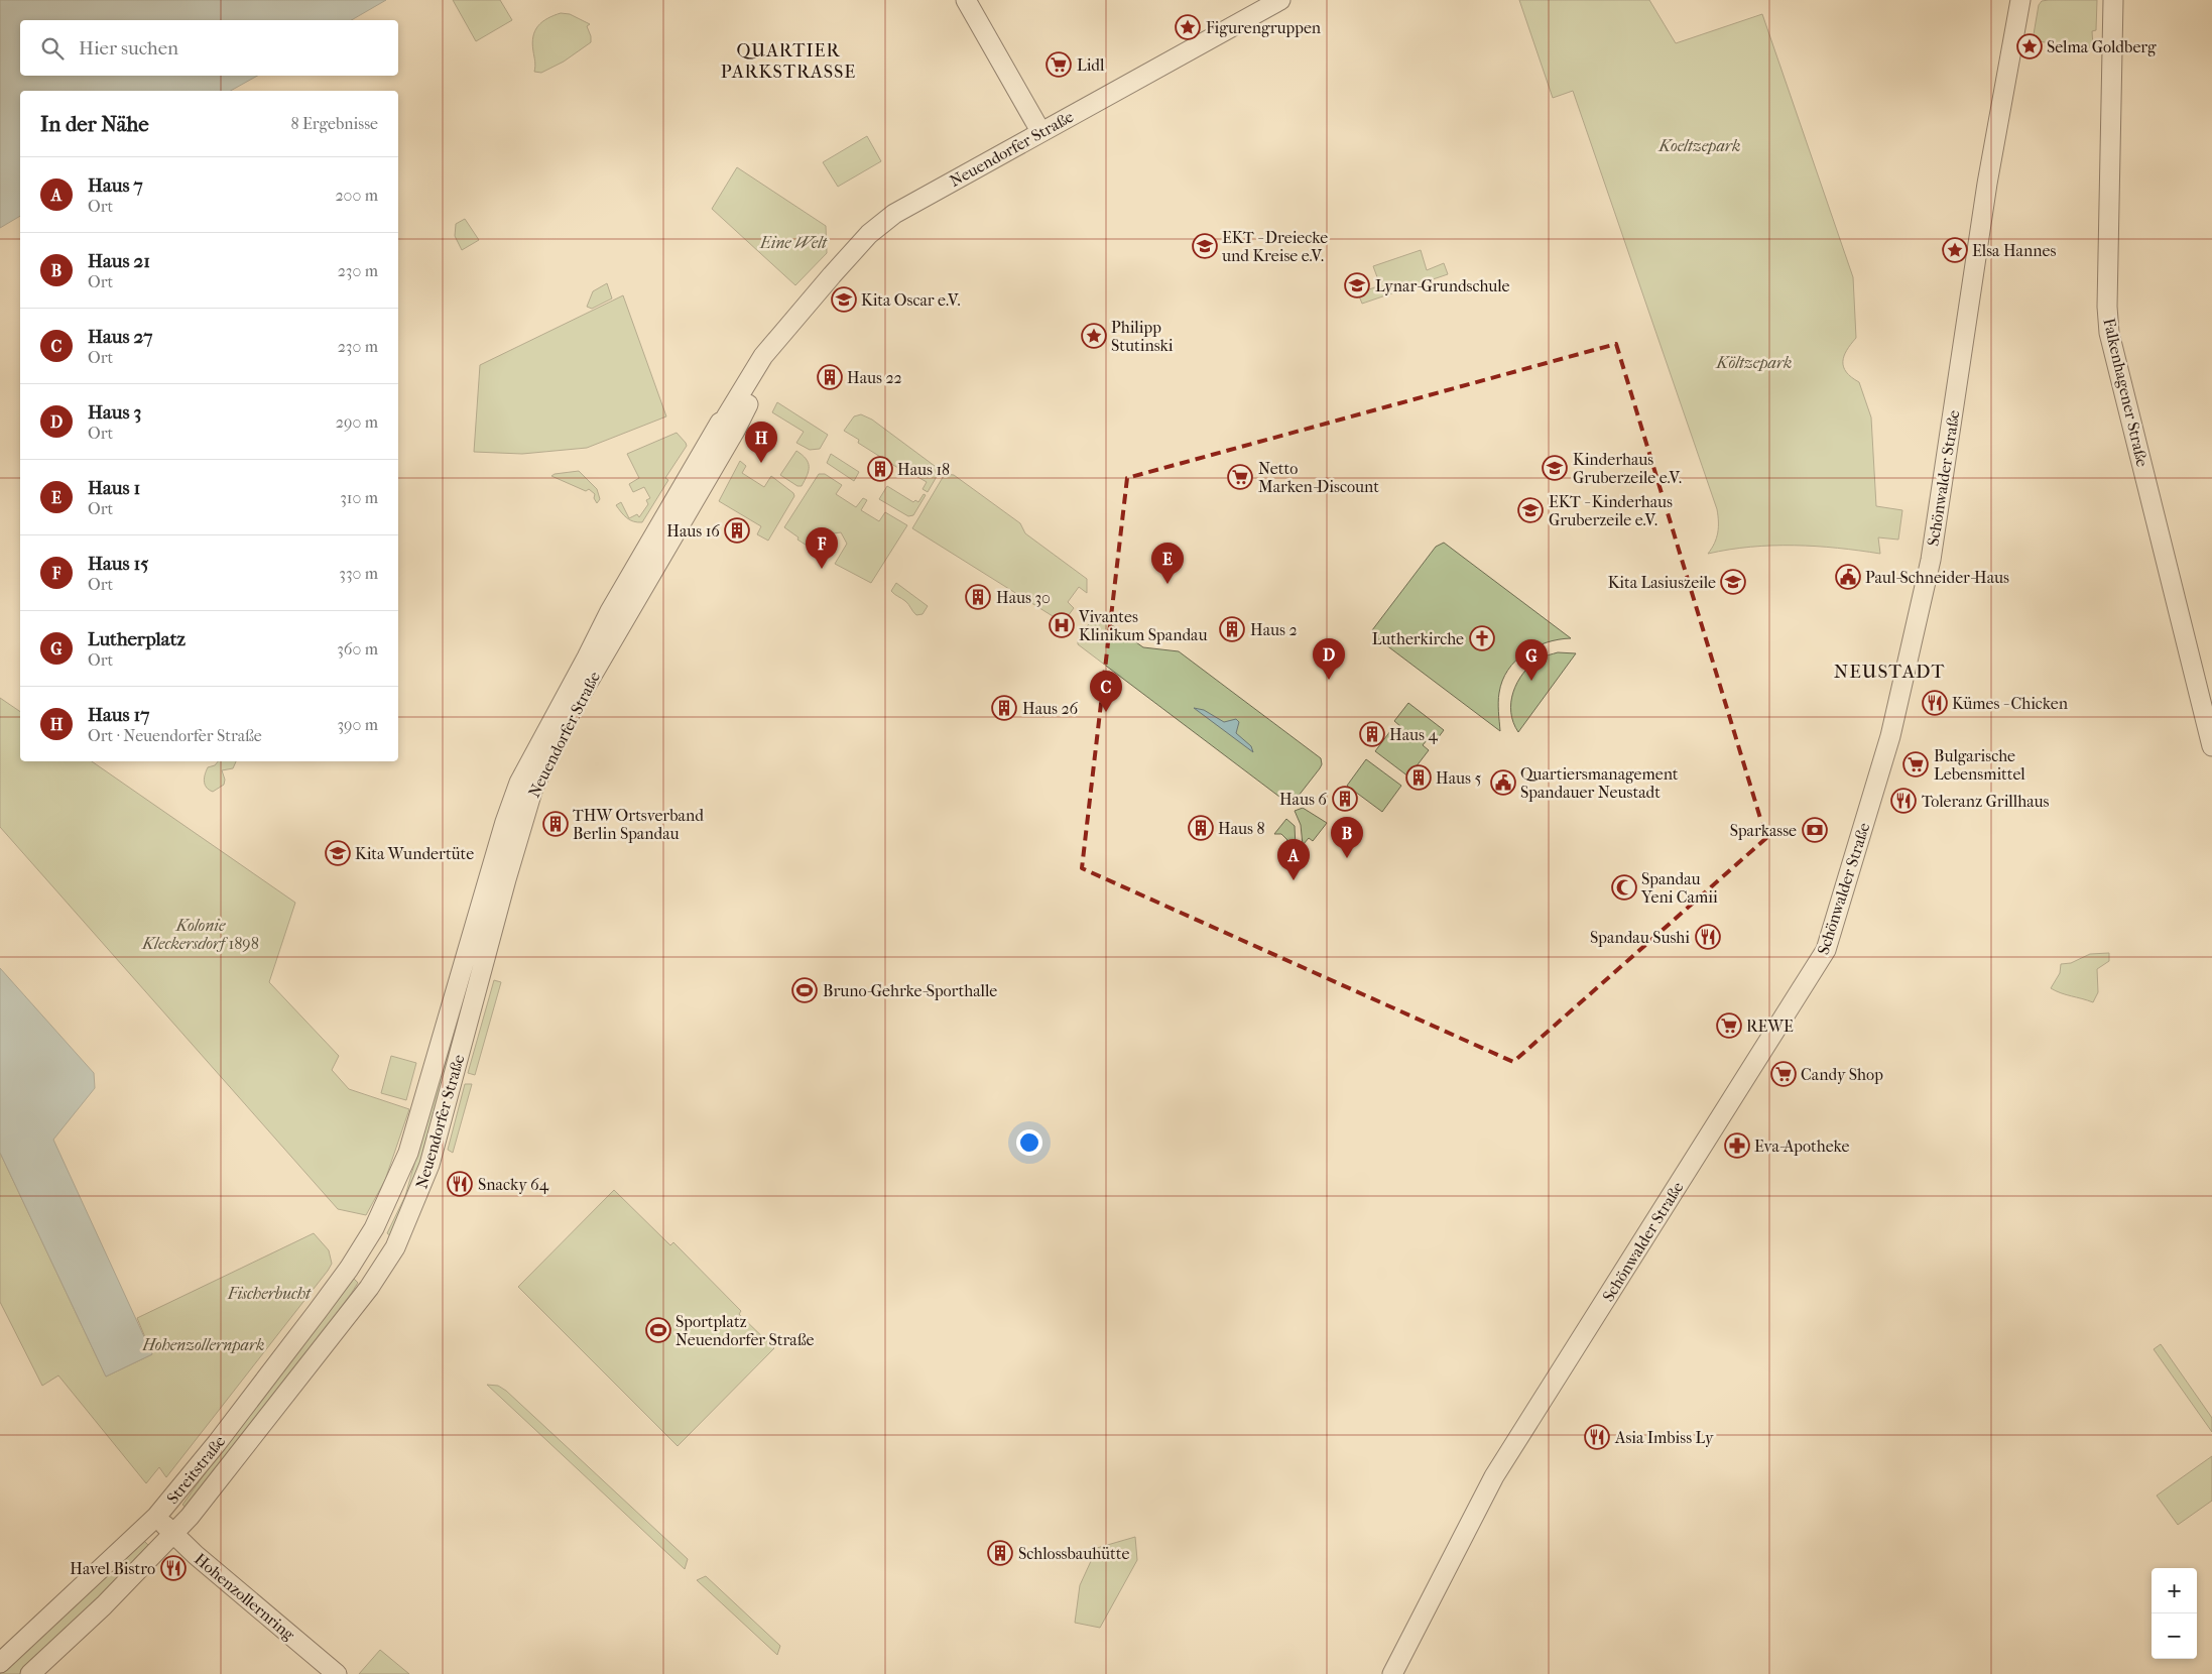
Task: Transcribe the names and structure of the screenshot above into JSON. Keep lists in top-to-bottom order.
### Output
{
  "streets": {
    "main road": [
      "Neuendorfer Straße",
      "Falkenhagener Straße",
      "Schönwalder Straße",
      "Streitstraße",
      "Hohenzollernring"
    ]
  },
  "crossings": [
    ["Neuendorfer Straße", "Streitstraße"],
    ["Streitstraße", "Hohenzollernring"]
  ],
  "districts": ["QUARTIER PARKSTRASSE", "NEUSTADT"],
  "parks": [
    "Koeltzepark",
    "Eine Welt",
    "Költzepark",
    "Kolonie Kleckersdorf 1898",
    "Fischerbucht",
    "Hohenzollernpark"
  ],
  "places": {
    "place": [
      "Figurengruppen",
      "Selma Goldberg",
      "Elsa Hannes",
      "Philipp Stutinski"
    ],
    "supermarket": [
      "Lidl",
      "Netto Marken-Discount",
      "Bulgarische Lebensmittel",
      "REWE",
      "Candy Shop"
    ],
    "school or university": [
      "EKT - Dreiecke und Kreise e.V.",
      "Lynar-Grundschule",
      "Kita Oscar e.V.",
      "Kinderhaus Gruberzeile e.V.",
      "EKT - Kinderhaus Gruberzeile e.V.",
      "Kita Lasiuszeile",
      "Kita Wundertüte"
    ],
    "building": [
      "Haus 22",
      "Haus 18",
      "Haus 16",
      "Haus 30",
      "Haus 2",
      "Haus 26",
      "Haus 4",
      "Haus 5",
      "Haus 6",
      "THW Ortsverband Berlin Spandau",
      "Haus 8",
      "Schlossbauhütte"
    ],
    "public building": ["Paul-Schneider-Haus", "Quartiersmanagement Spandauer Neustadt"],
    "hospital": ["Vivantes Klinikum Spandau"],
    "church": ["Lutherkirche"],
    "restaurant": [
      "Kümes - Chicken",
      "Toleranz Grillhaus",
      "Spandau Sushi",
      "Snacky 64",
      "Asia Imbiss Ly",
      "Havel Bistro"
    ],
    "bank": ["Sparkasse"],
    "mosque": ["Spandau Yeni Camii"],
    "sports": ["Bruno-Gehrke-Sporthalle", "Sportplatz Neuendorfer Straße"],
    "pharmacy": ["Eva-Apotheke"]
  },
  "page": {
    "search": "Hier suchen",
    "heading": ["In der Nähe", "8 Ergebnisse"],
    "list": [
      {
        "mark": "A",
        "name": "Haus 7",
        "note": "Ort",
        "value": "200 m"
      },
      {
        "mark": "B",
        "name": "Haus 21",
        "note": "Ort",
        "value": "230 m"
      },
      {
        "mark": "C",
        "name": "Haus 27",
        "note": "Ort",
        "value": "230 m"
      },
      {
        "mark": "D",
        "name": "Haus 3",
        "note": "Ort",
        "value": "290 m"
      },
      {
        "mark": "E",
        "name": "Haus 1",
        "note": "Ort",
        "value": "310 m"
      },
      {
        "mark": "F",
        "name": "Haus 15",
        "note": "Ort",
        "value": "330 m"
      },
      {
        "mark": "G",
        "name": "Lutherplatz",
        "note": "Ort",
        "value": "360 m"
      },
      {
        "mark": "H",
        "name": "Haus 17",
        "note": "Ort · Neuendorfer Straße",
        "value": "390 m"
      }
    ],
    "pins": [
      "H",
      "F",
      "E",
      "D",
      "G",
      "C",
      "B",
      "A"
    ],
    "map_buttons": ["+", "−"]
  }
}
